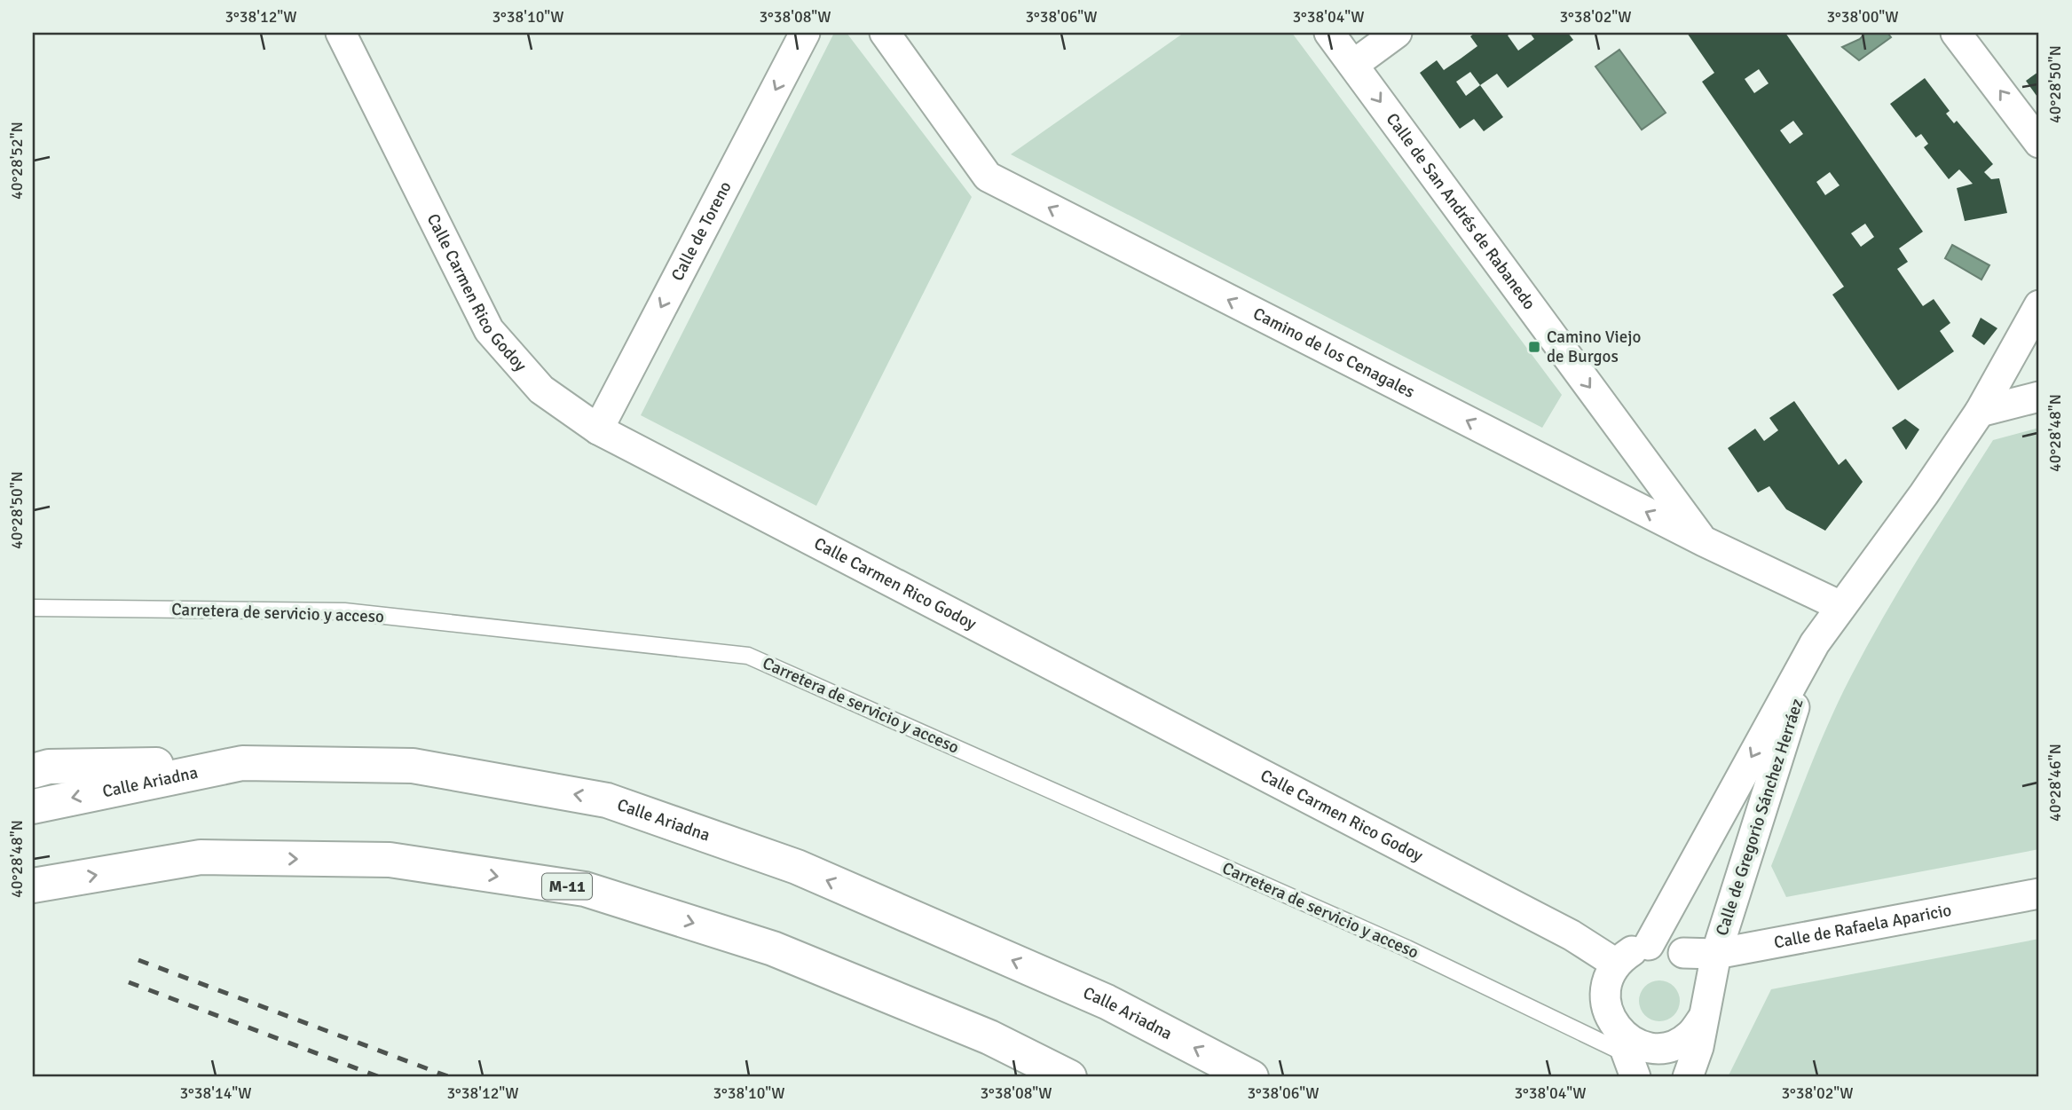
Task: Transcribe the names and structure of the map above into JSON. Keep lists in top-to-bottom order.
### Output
{
  "streets": {
    "highway": ["Calle Ariadna", "M-11"],
    "street": [
      "Calle de San Andrés de Rabanedo",
      "Calle de Toreno",
      "Calle Carmen Rico Godoy",
      "Camino de los Cenagales",
      "Calle de Gregorio Sánchez Herráez",
      "Calle de Rafaela Aparicio"
    ],
    "lane": ["Carretera de servicio y acceso"]
  },
  "crossings": [
    ["Calle de San Andrés de Rabanedo", "Camino de los Cenagales"],
    ["Calle de Toreno", "Calle Carmen Rico Godoy"],
    ["Calle Carmen Rico Godoy", "Carretera de servicio y acceso"],
    ["Calle Carmen Rico Godoy", "Calle de Gregorio Sánchez Herráez"],
    ["Calle Carmen Rico Godoy", "Calle de Rafaela Aparicio"],
    ["Camino de los Cenagales", "Calle de Gregorio Sánchez Herráez"],
    ["Carretera de servicio y acceso", "Calle de Gregorio Sánchez Herráez"],
    ["Carretera de servicio y acceso", "Calle de Rafaela Aparicio"],
    ["Calle de Gregorio Sánchez Herráez", "Calle de Rafaela Aparicio"]
  ],
  "one_way": ["Calle de San Andrés de Rabanedo", "Calle de Toreno", "Camino de los Cenagales"],
  "places": {
    "transit": ["Camino Viejo de Burgos"]
  },
  "coordinates": [
    "3°38'12\"W",
    "3°38'10\"W",
    "3°38'08\"W",
    "3°38'06\"W",
    "3°38'04\"W",
    "3°38'02\"W",
    "3°38'00\"W",
    "40°28'50\"N",
    "40°28'52\"N",
    "40°28'48\"N",
    "40°28'46\"N",
    "3°38'14\"W"
  ]
}
